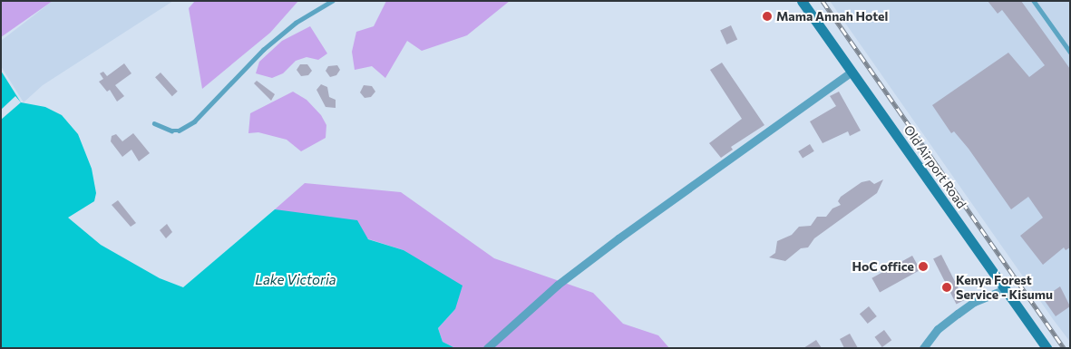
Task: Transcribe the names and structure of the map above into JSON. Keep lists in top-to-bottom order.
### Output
{
  "streets": {
    "main road": ["Old Airport Road"]
  },
  "water": ["Lake Victoria"],
  "places": ["Mama Annah Hotel", "HoC office", "Kenya Forest Service - Kisumu"]
}
